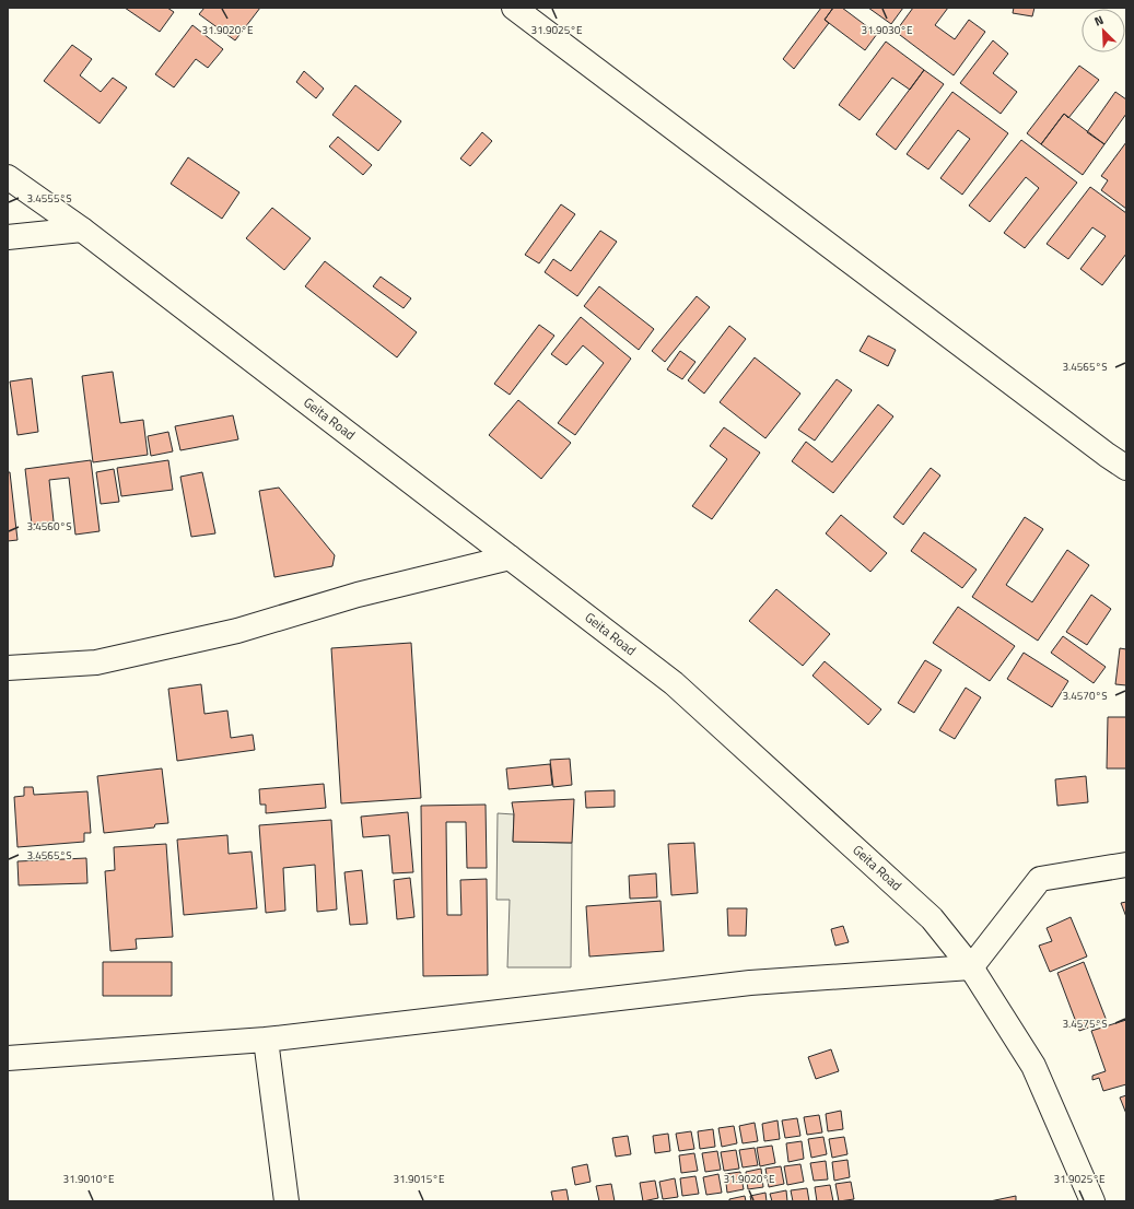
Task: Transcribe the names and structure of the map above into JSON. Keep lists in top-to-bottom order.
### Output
{
  "streets": {
    "street": ["Geita Road"]
  },
  "north": "top left",
  "coordinates": [
    "31.9020°E",
    "31.9025°E",
    "31.9030°E",
    "3.4555°S",
    "3.4565°S",
    "3.4560°S",
    "3.4570°S",
    "3.4575°S",
    "31.9010°E",
    "31.9015°E"
  ]
}
